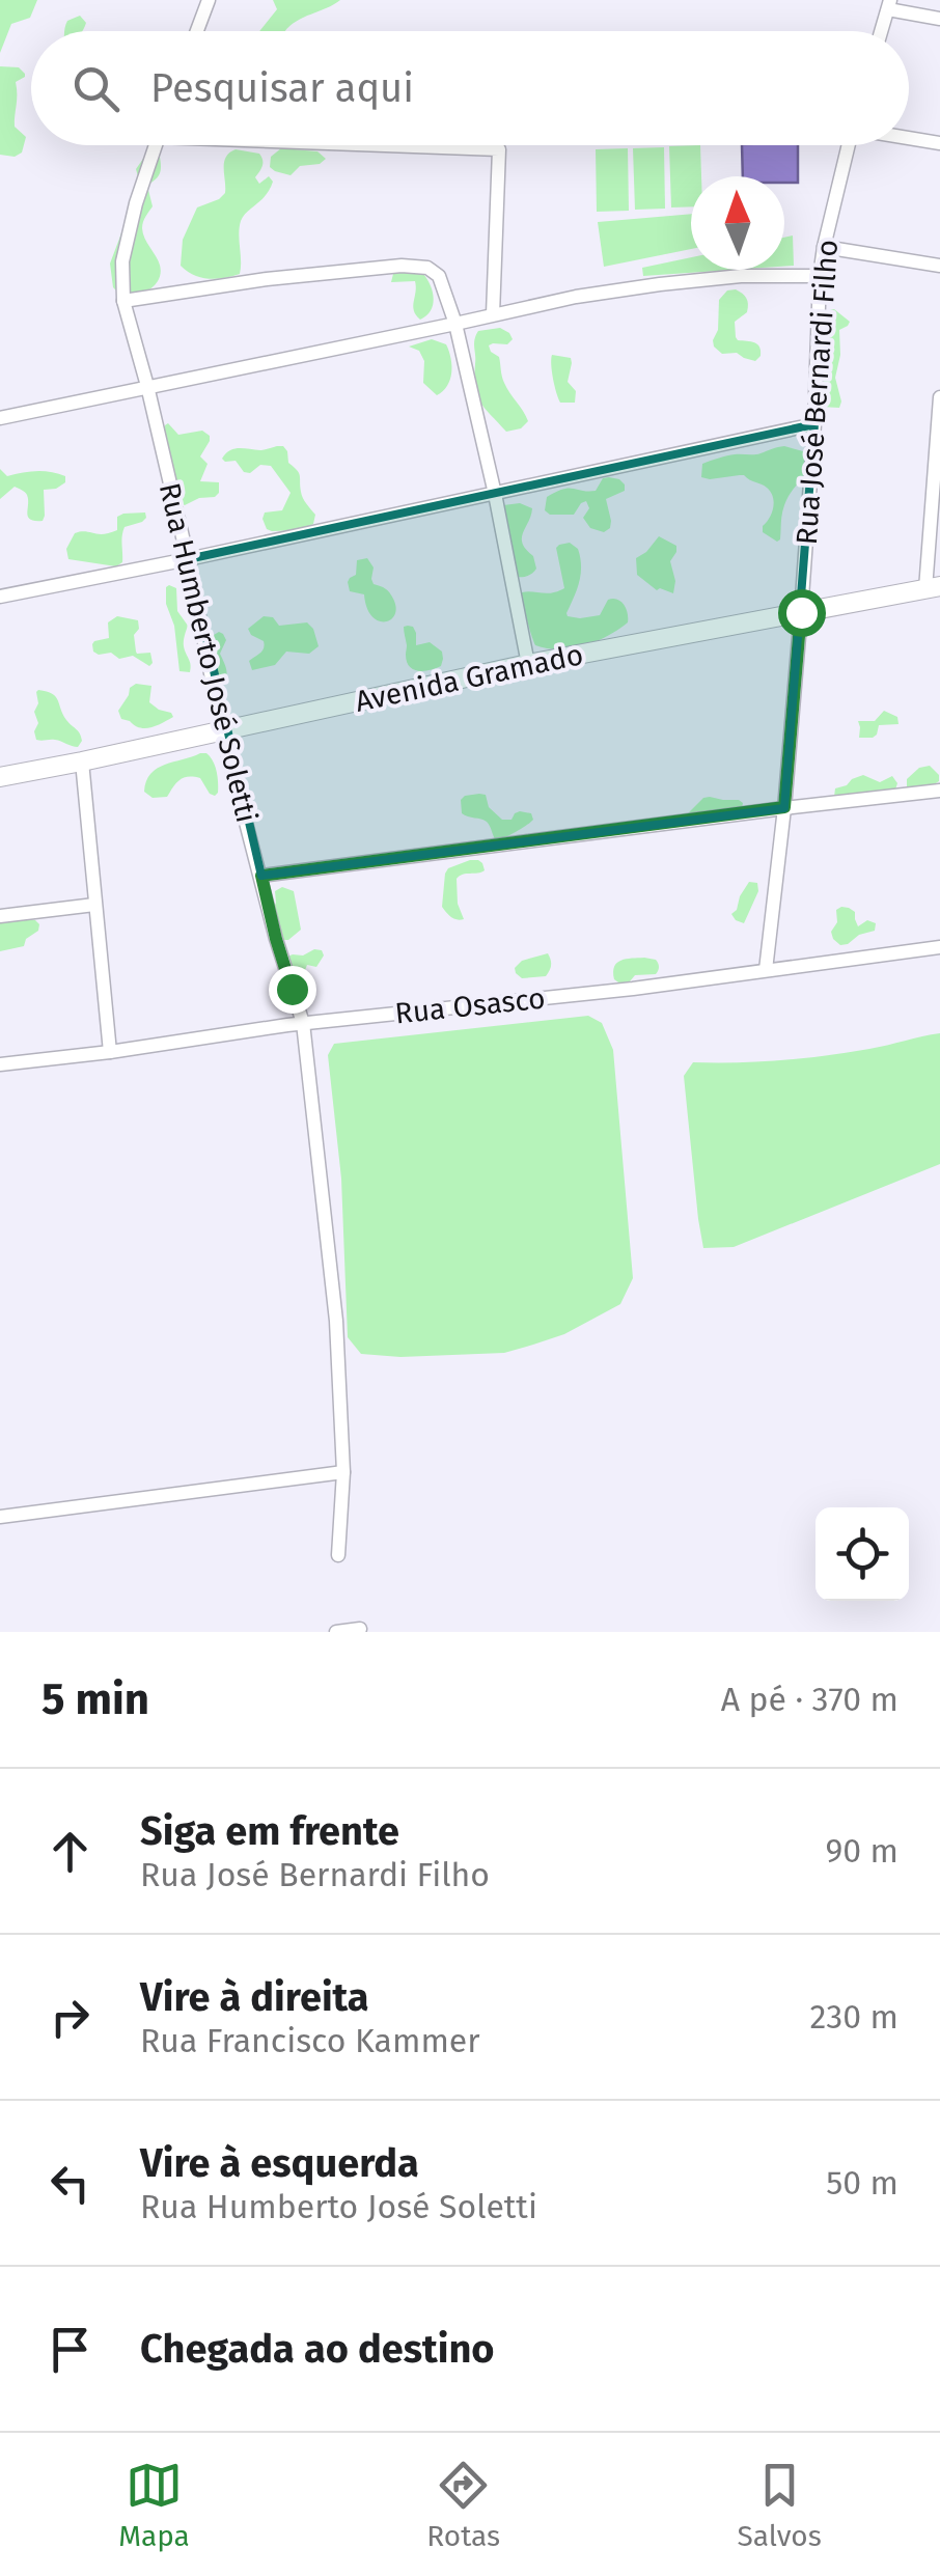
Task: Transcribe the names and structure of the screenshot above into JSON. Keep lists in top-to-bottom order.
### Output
{
  "streets": {
    "street": [
      "Rua José Bernardi Filho",
      "Rua Humberto José Soletti",
      "Avenida Gramado",
      "Rua Osasco"
    ]
  },
  "crossings": [
    ["Rua José Bernardi Filho", "Avenida Gramado"],
    ["Rua José Bernardi Filho", "Rua Osasco"],
    ["Rua Humberto José Soletti", "Avenida Gramado"],
    ["Rua Humberto José Soletti", "Rua Osasco"]
  ],
  "north": "top",
  "page": {
    "search": "Pesquisar aqui",
    "heading": ["5 min", "A pé · 370 m"],
    "list": [
      ["Siga em frente", "Rua José Bernardi Filho", "90 m"],
      ["Vire à direita", "Rua Francisco Kammer", "230 m"],
      ["Vire à esquerda", "Rua Humberto José Soletti", "50 m"],
      "Chegada ao destino"
    ],
    "nav": ["Mapa", "Rotas", "Salvos"]
  }
}
